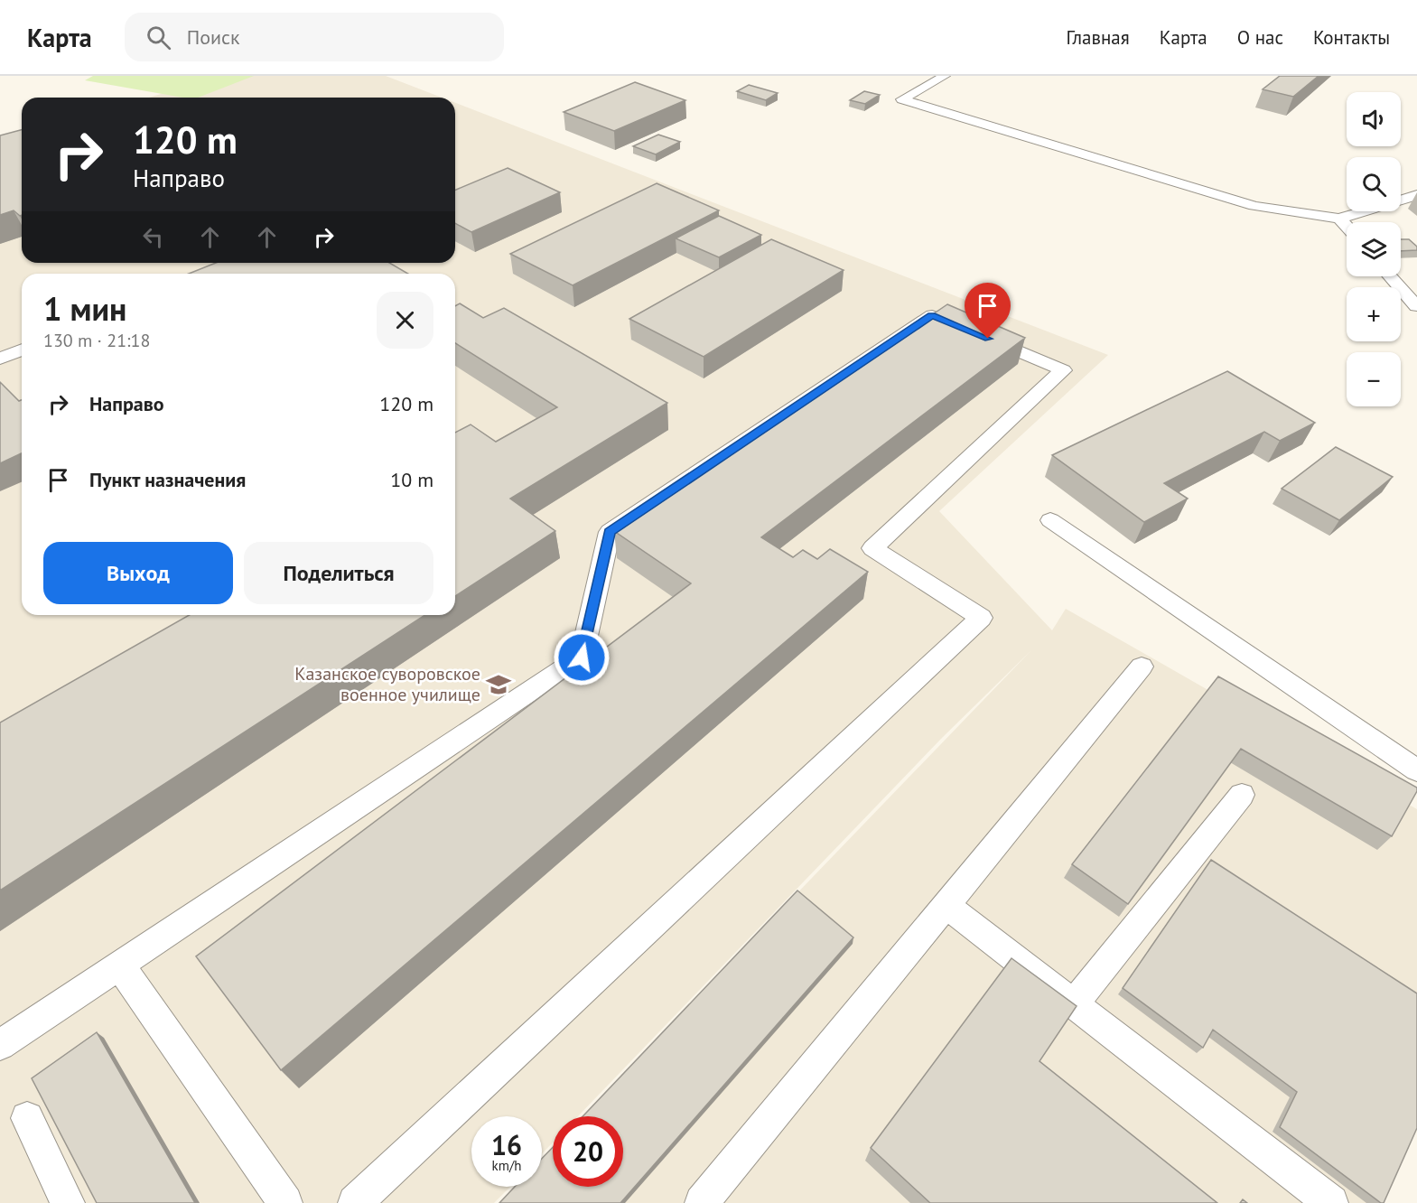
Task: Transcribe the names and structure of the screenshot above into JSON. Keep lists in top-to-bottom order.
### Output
{
  "places": {
    "school or university": ["Казанское суворовское военное училище"]
  },
  "page": {
    "header": "Карта",
    "search": "Поиск",
    "nav": [
      "Главная",
      "Карта",
      "О нас",
      "Контакты"
    ],
    "map_buttons": ["+", "−"],
    "turn": ["120 m", "Направо"],
    "heading": ["1 мин", "130 m · 21:18"],
    "list": [
      {
        "name": "Направо",
        "value": "120 m"
      },
      {
        "name": "Пункт назначения",
        "value": "10 m"
      }
    ],
    "buttons": ["Выход", "Поделиться"],
    "speed": "16 km/h",
    "limit": "20"
  }
}
